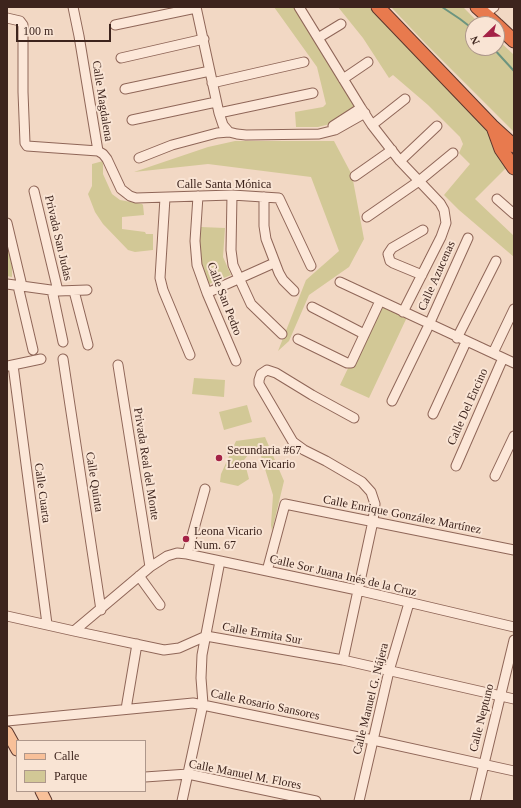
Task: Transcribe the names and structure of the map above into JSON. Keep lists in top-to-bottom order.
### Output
{
  "streets": {
    "street": [
      "Calle Magdalena",
      "Calle Santa Mónica",
      "Privada San Judas",
      "Calle Azucenas",
      "Calle San Pedro",
      "Calle Del Encino",
      "Privada Real del Monte",
      "Calle Quinta",
      "Calle Cuarta",
      "Calle Enrique González Martínez",
      "Calle Sor Juana Inés de la Cruz",
      "Calle Ermita Sur",
      "Calle Manuel G. Nájera",
      "Calle Rosario Sansores",
      "Calle Neptuno",
      "Calle Manuel M. Flores"
    ]
  },
  "crossings": [
    ["Calle Santa Mónica", "Calle San Pedro"],
    ["Privada Real del Monte", "Calle Sor Juana Inés de la Cruz"],
    ["Calle Quinta", "Calle Sor Juana Inés de la Cruz"],
    ["Calle Cuarta", "Calle Ermita Sur"],
    ["Calle Enrique González Martínez", "Calle Sor Juana Inés de la Cruz"],
    ["Calle Sor Juana Inés de la Cruz", "Calle Ermita Sur"],
    ["Calle Sor Juana Inés de la Cruz", "Calle Manuel G. Nájera"],
    ["Calle Ermita Sur", "Calle Manuel G. Nájera"],
    ["Calle Ermita Sur", "Calle Neptuno"],
    ["Calle Manuel G. Nájera", "Calle Rosario Sansores"],
    ["Calle Rosario Sansores", "Calle Neptuno"]
  ],
  "places": ["Secundaria #67 Leona Vicario", "Leona Vicario Num. 67"],
  "legend": ["Calle", "Parque"],
  "scale_bar": "100 m",
  "north": "bottom left"
}
